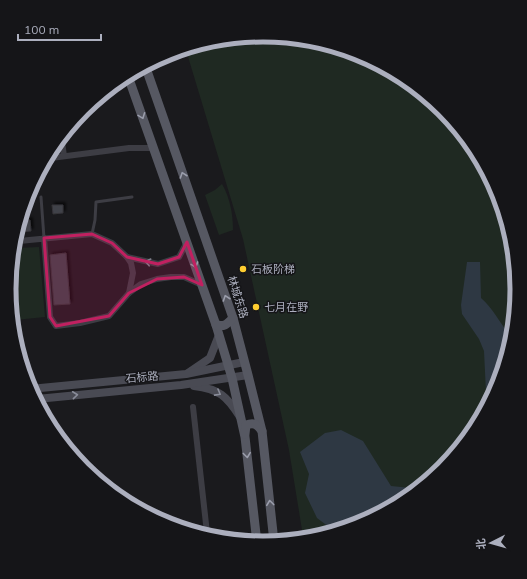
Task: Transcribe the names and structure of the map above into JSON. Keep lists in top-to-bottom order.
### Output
{
  "streets": {
    "main road": ["林城东路", "石标路"]
  },
  "crossings": [
    ["林城东路", "石标路"]
  ],
  "places": ["石板阶梯", "七月在野"],
  "scale_bar": "100 m",
  "north": "left"
}
